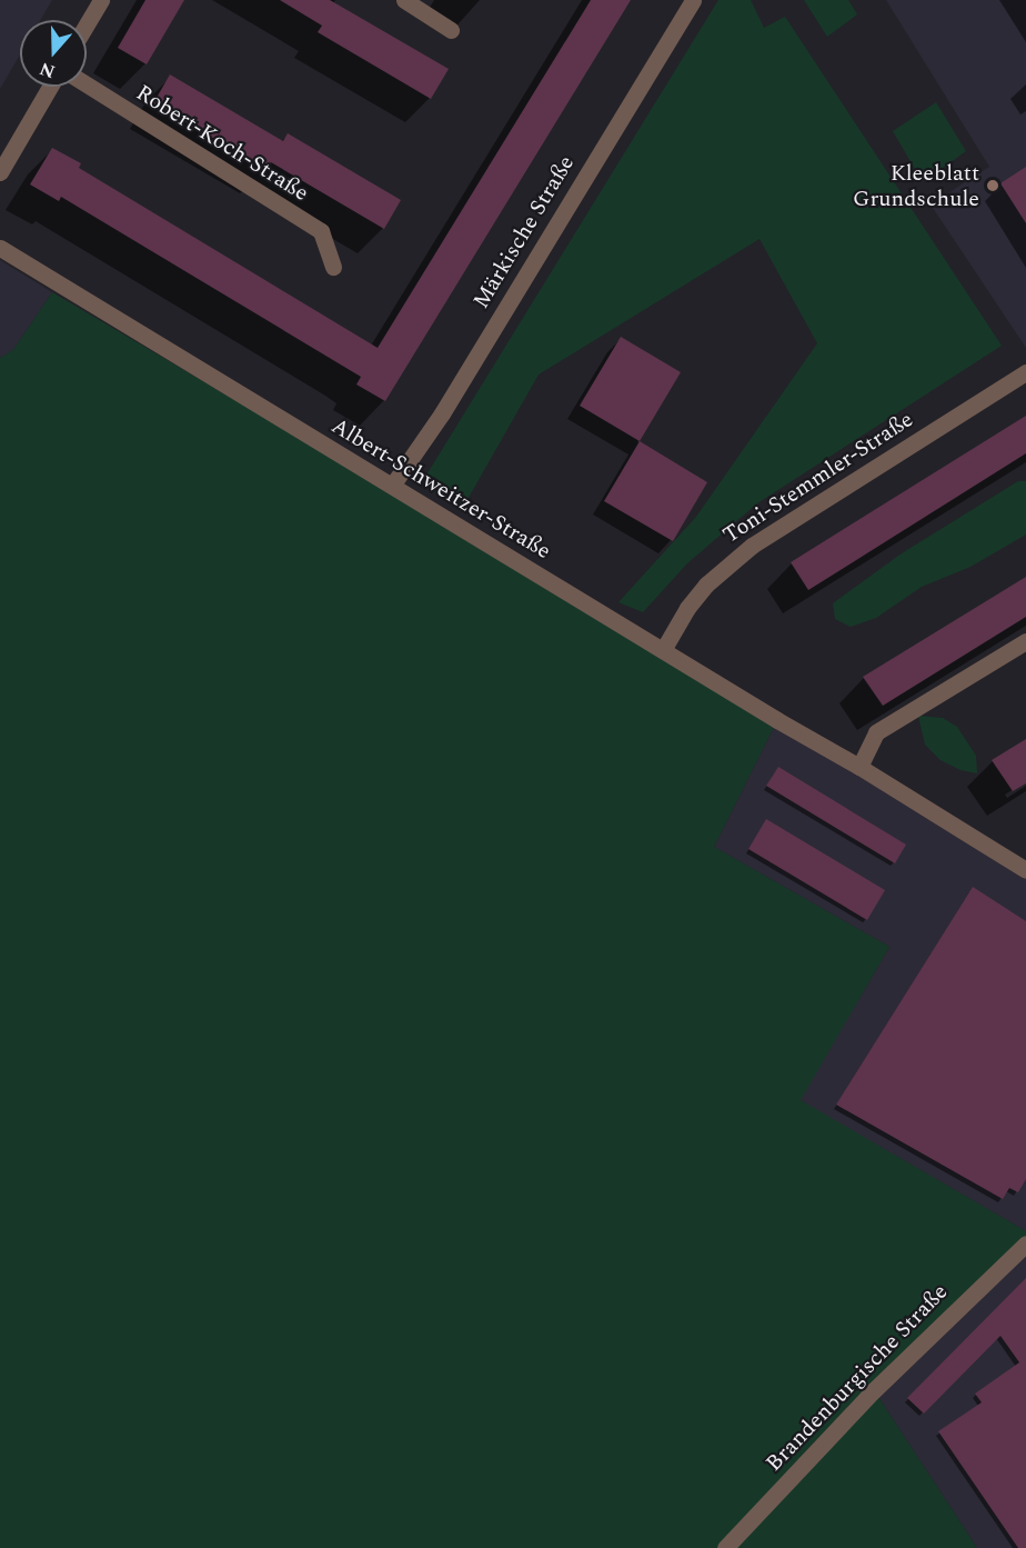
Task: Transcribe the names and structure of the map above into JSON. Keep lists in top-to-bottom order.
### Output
{
  "streets": {
    "street": [
      "Robert-Koch-Straße",
      "Märkische Straße",
      "Toni-Stemmler-Straße",
      "Albert-Schweitzer-Straße",
      "Brandenburgische Straße"
    ]
  },
  "crossings": [
    ["Märkische Straße", "Albert-Schweitzer-Straße"],
    ["Toni-Stemmler-Straße", "Albert-Schweitzer-Straße"]
  ],
  "places": ["Kleeblatt Grundschule"],
  "north": "bottom"
}
